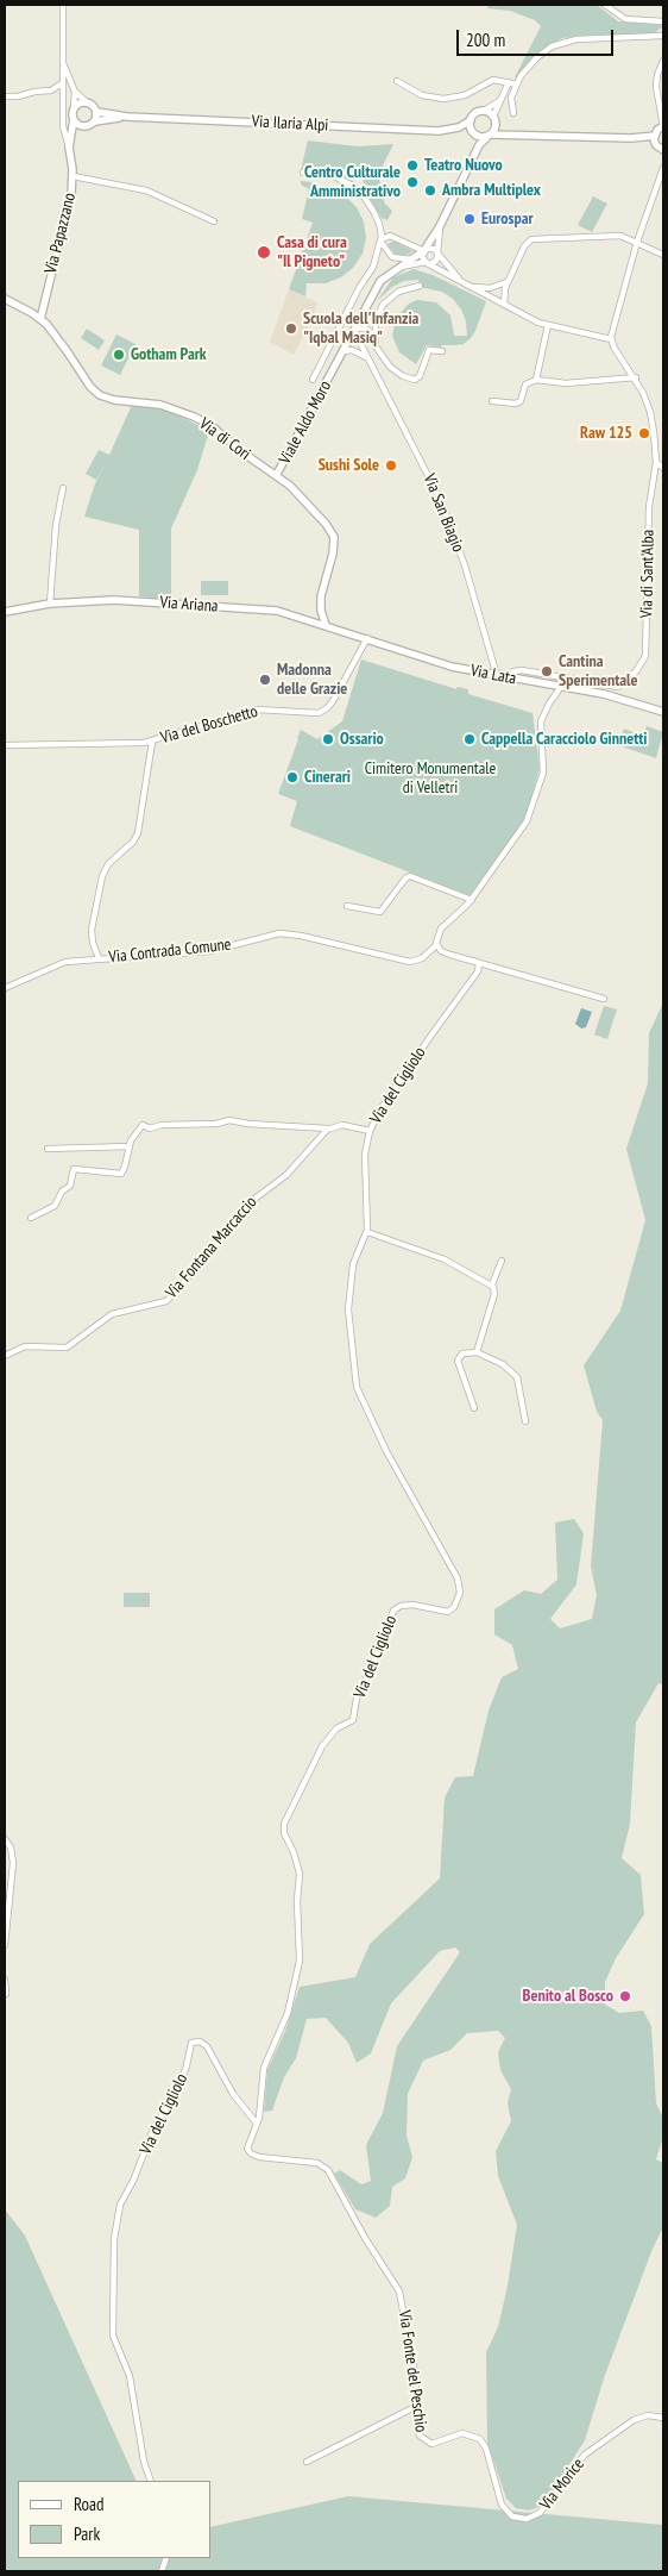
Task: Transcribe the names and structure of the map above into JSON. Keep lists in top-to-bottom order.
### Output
{
  "streets": {
    "street": [
      "Via Ilaria Alpi",
      "Via Papazzano",
      "Viale Aldo Moro",
      "Via di Cori",
      "Via San Biagio",
      "Via di Sant'Alba",
      "Via Ariana",
      "Via Lata",
      "Via del Boschetto",
      "Via Contrada Comune",
      "Via del Cigliolo",
      "Via Fontana Marcaccio",
      "Via Fonte del Peschio",
      "Via Morice"
    ]
  },
  "crossings": [
    ["Via Ilaria Alpi", "Via Papazzano"],
    ["Via Papazzano", "Via di Cori"],
    ["Viale Aldo Moro", "Via di Cori"],
    ["Viale Aldo Moro", "Via San Biagio"],
    ["Via di Cori", "Via Ariana"],
    ["Via di Cori", "Via Lata"],
    ["Via San Biagio", "Via Lata"],
    ["Via di Sant'Alba", "Via Lata"],
    ["Via Ariana", "Via Lata"],
    ["Via Lata", "Via del Boschetto"],
    ["Via del Boschetto", "Via Contrada Comune"],
    ["Via del Cigliolo", "Via Fonte del Peschio"],
    ["Via Fonte del Peschio", "Via Morice"]
  ],
  "parks": ["Cimitero Monumentale di Velletri"],
  "places": [
    "Teatro Nuovo",
    "Centro Culturale Amministrativo",
    "Ambra Multiplex",
    "Eurospar",
    "Casa di cura \"Il Pigneto\"",
    "Scuola dell'Infanzia \"Iqbal Masiq\"",
    "Gotham Park",
    "Raw 125",
    "Sushi Sole",
    "Cantina Sperimentale",
    "Madonna delle Grazie",
    "Ossario",
    "Cappella Caracciolo Ginnetti",
    "Cinerari",
    "Benito al Bosco"
  ],
  "legend": ["Road", "Park"],
  "scale_bar": "200 m"
}
